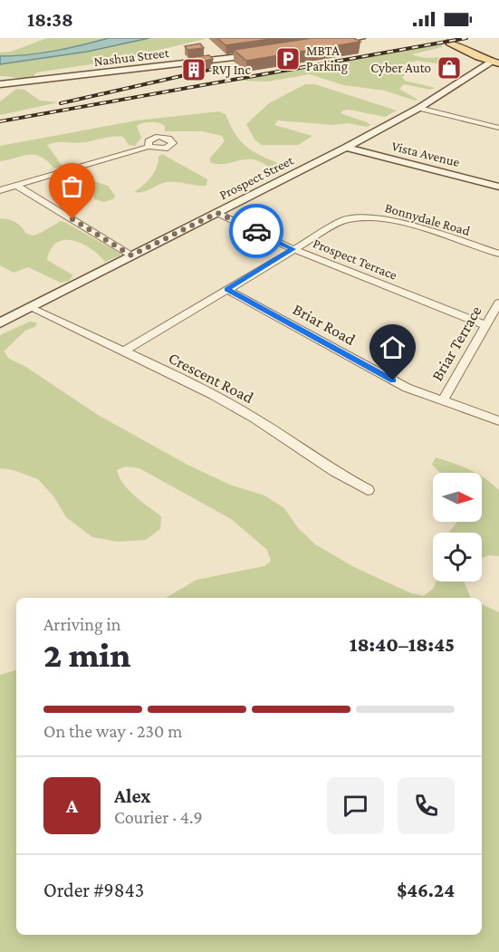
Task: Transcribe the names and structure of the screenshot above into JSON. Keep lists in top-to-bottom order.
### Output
{
  "streets": {
    "main road": ["Nashua Street", "Vista Avenue", "Prospect Street"],
    "street": [
      "Bonnydale Road",
      "Prospect Terrace",
      "Briar Road",
      "Briar Terrace",
      "Crescent Road"
    ]
  },
  "crossings": [
    ["Vista Avenue", "Prospect Street"],
    ["Prospect Street", "Prospect Terrace"],
    ["Prospect Street", "Crescent Road"],
    ["Bonnydale Road", "Prospect Terrace"],
    ["Bonnydale Road", "Briar Road"],
    ["Bonnydale Road", "Crescent Road"],
    ["Prospect Terrace", "Briar Terrace"],
    ["Briar Road", "Briar Terrace"]
  ],
  "places": {
    "parking": ["MBTA Parking"],
    "shop": ["Cyber Auto"],
    "building": ["RVJ Inc"]
  },
  "north": "right",
  "page": {
    "status": "18:38",
    "heading": ["2 min", "Arriving in", "18:40–18:45"],
    "panel": [
      "Alex",
      "Courier · 4.9",
      "Order #9843",
      "$46.24"
    ],
    "bar": "On the way · 230 m",
    "round": "A"
  }
}
